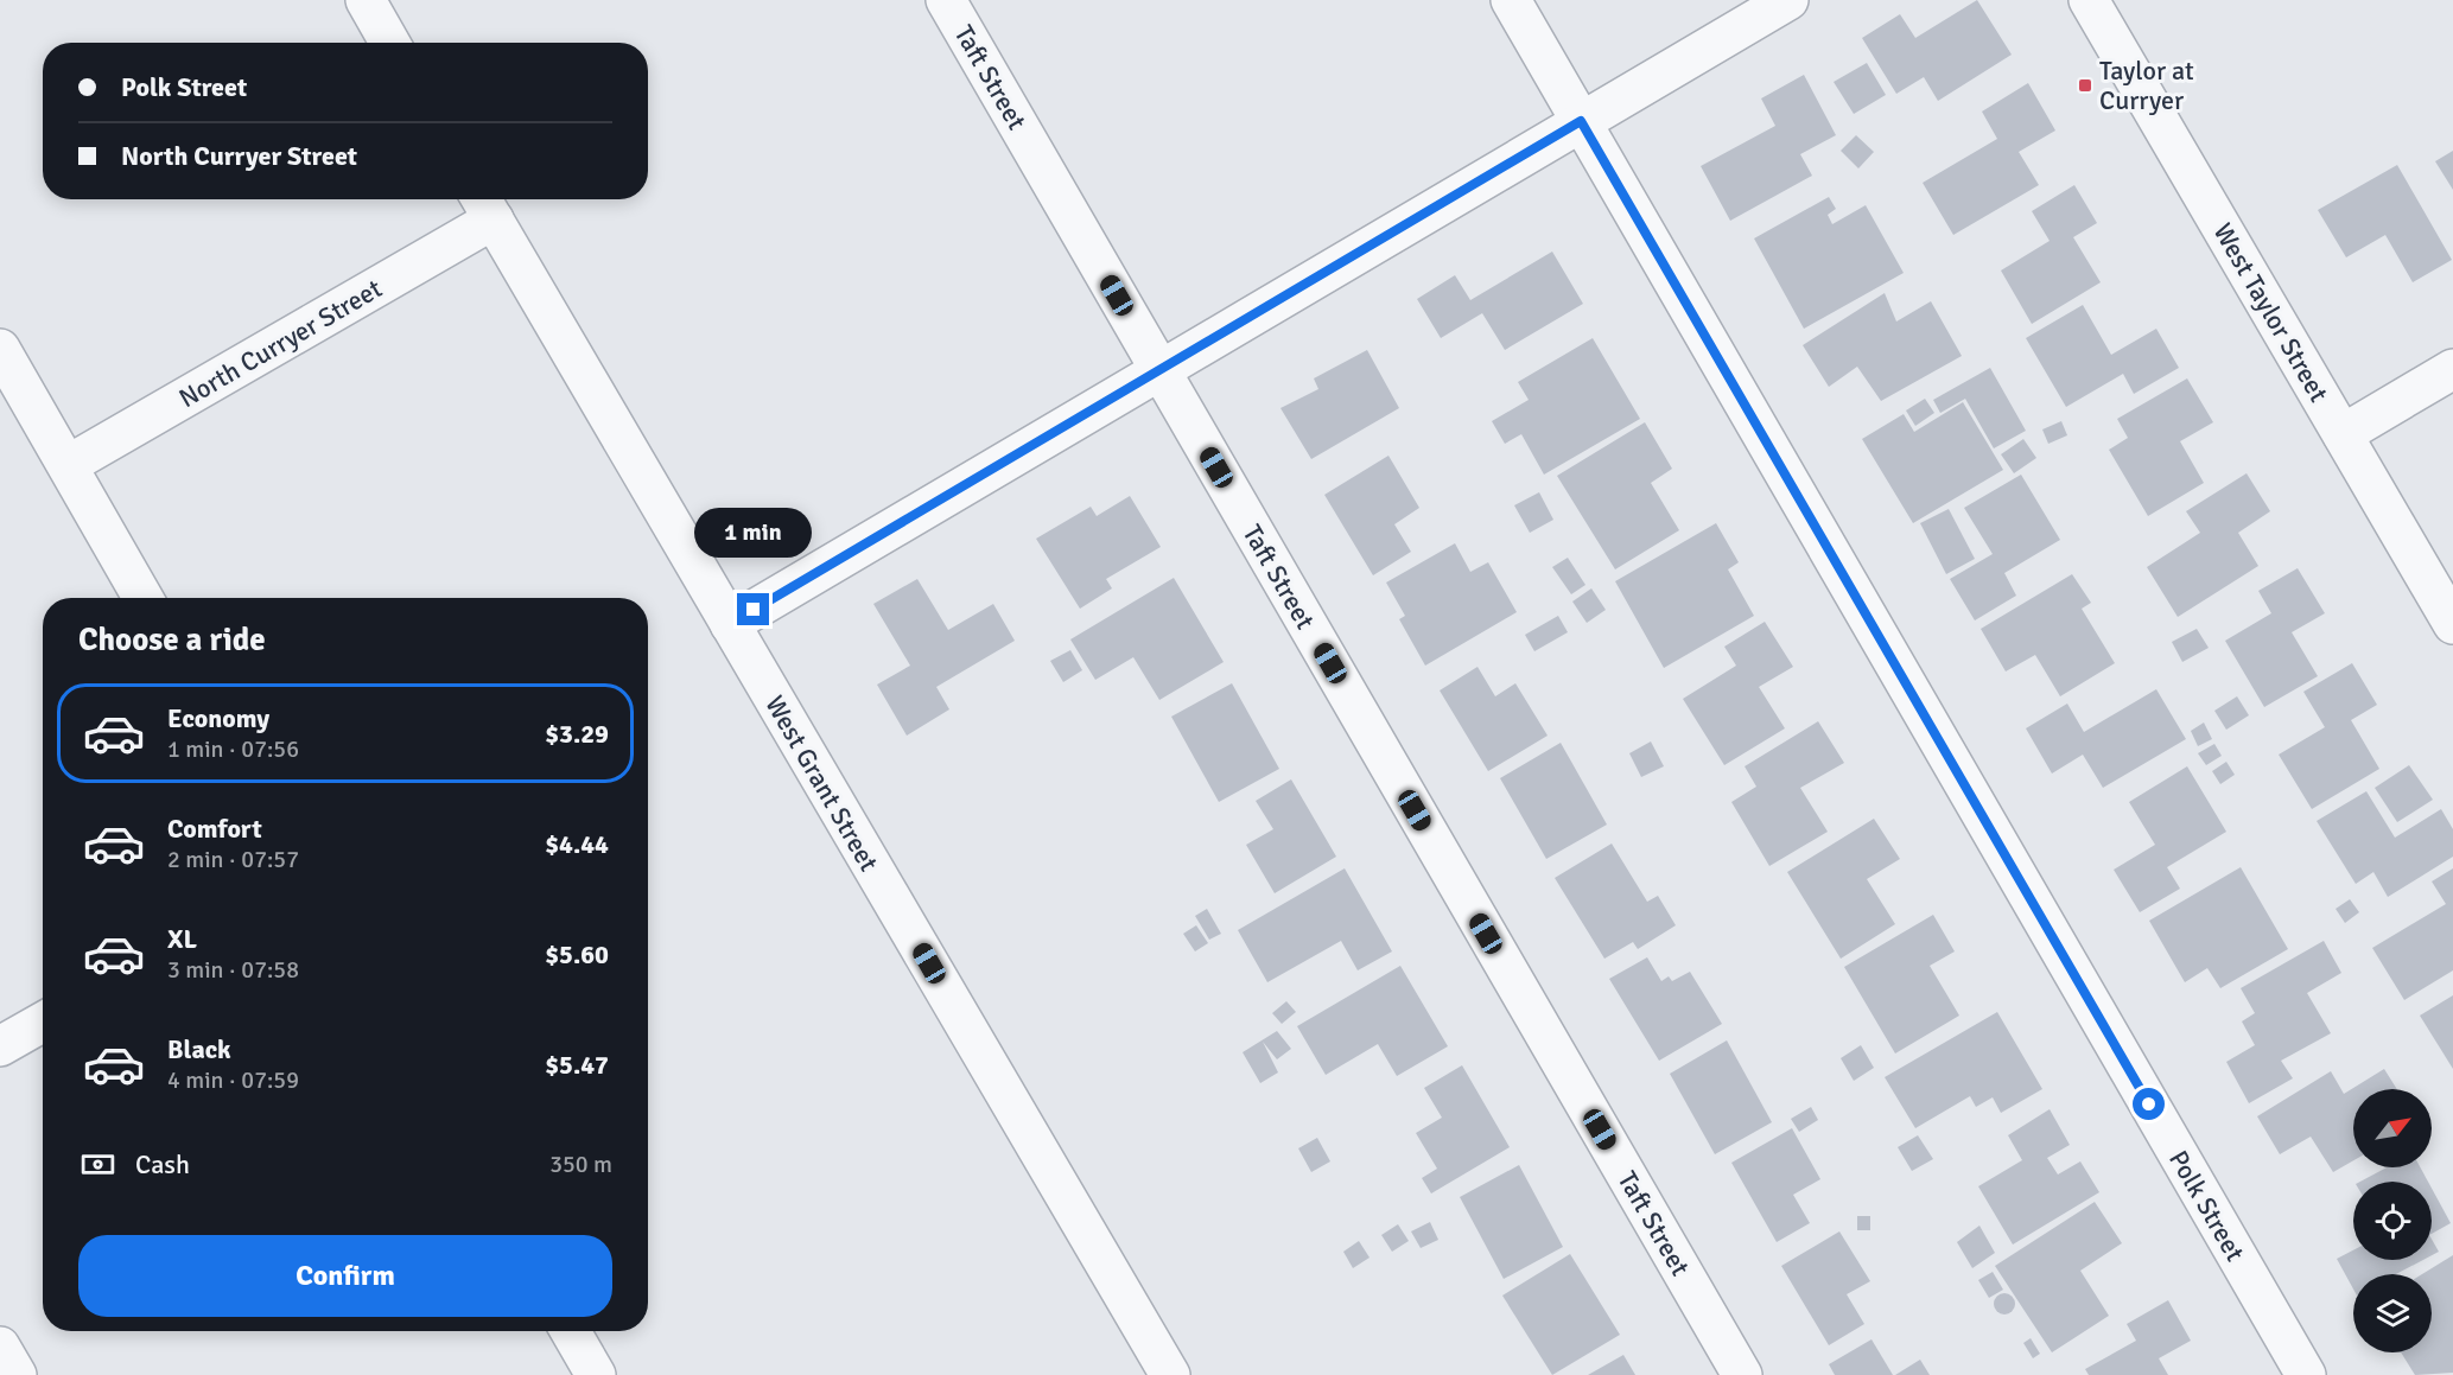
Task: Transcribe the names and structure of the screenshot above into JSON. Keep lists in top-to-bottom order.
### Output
{
  "streets": {
    "street": [
      "Taft Street",
      "West Taylor Street",
      "North Curryer Street",
      "West Grant Street",
      "Polk Street"
    ]
  },
  "crossings": [
    ["North Curryer Street", "West Grant Street"]
  ],
  "places": {
    "transit": ["Taylor at Curryer"]
  },
  "north": "top right",
  "page": {
    "banner": ["Polk Street", "North Curryer Street"],
    "bubble": "1 min",
    "heading": "Choose a ride",
    "list": [
      {
        "name": "Economy",
        "note": "1 min · 07:56",
        "value": "$3.29"
      },
      {
        "name": "Comfort",
        "note": "2 min · 07:57",
        "value": "$4.44"
      },
      {
        "name": "XL",
        "note": "3 min · 07:58",
        "value": "$5.60"
      },
      {
        "name": "Black",
        "note": "4 min · 07:59",
        "value": "$5.47"
      }
    ],
    "pay": ["Cash", "350 m"],
    "buttons": "Confirm"
  }
}
